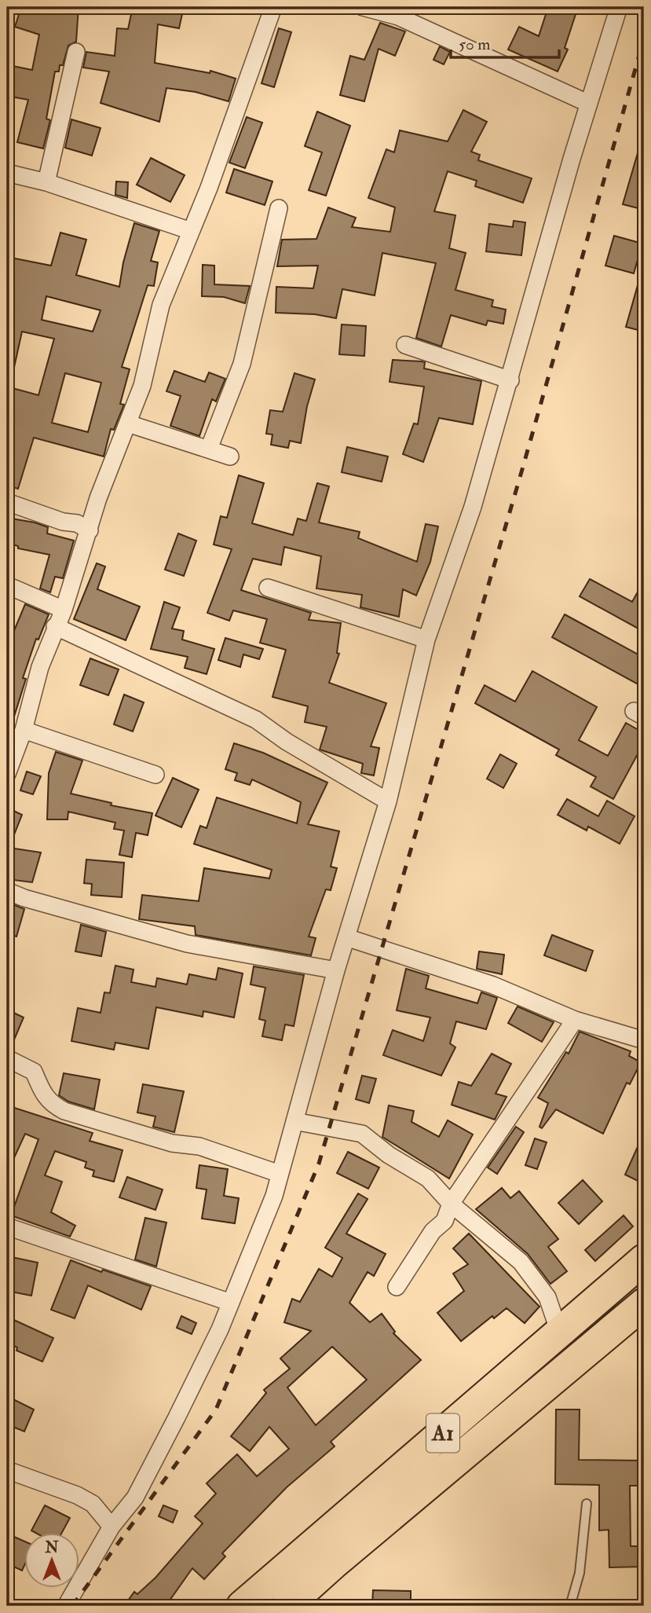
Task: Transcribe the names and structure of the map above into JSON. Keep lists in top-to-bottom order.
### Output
{
  "streets": {
    "highway": ["A1"]
  },
  "scale_bar": "50 m",
  "north": "top"
}
